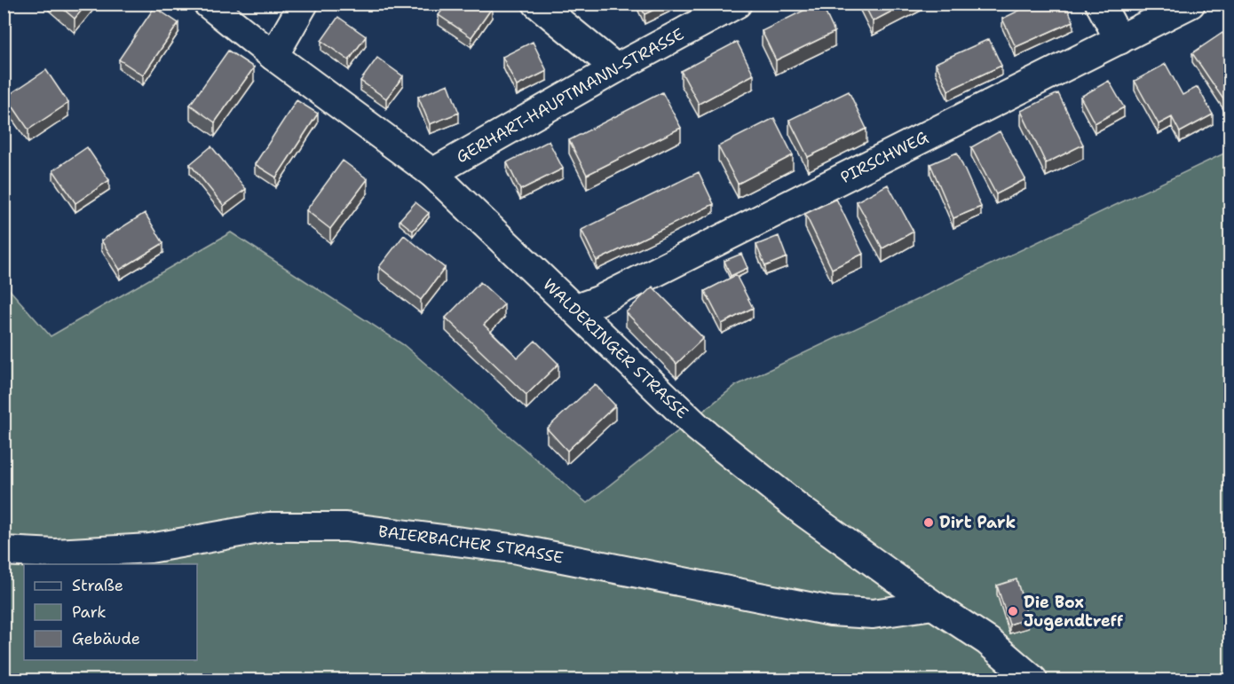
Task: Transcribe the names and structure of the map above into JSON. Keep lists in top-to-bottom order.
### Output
{
  "streets": {
    "street": [
      "GERHART-HAUPTMANN-STRASSE",
      "PIRSCHWEG",
      "WALDERINGER STRASSE",
      "BAIERBACHER STRASSE"
    ]
  },
  "crossings": [
    ["GERHART-HAUPTMANN-STRASSE", "WALDERINGER STRASSE"],
    ["PIRSCHWEG", "WALDERINGER STRASSE"],
    ["WALDERINGER STRASSE", "BAIERBACHER STRASSE"]
  ],
  "places": ["Dirt Park", "Die Box Jugendtreff"],
  "legend": ["Straße", "Park", "Gebäude"]
}
